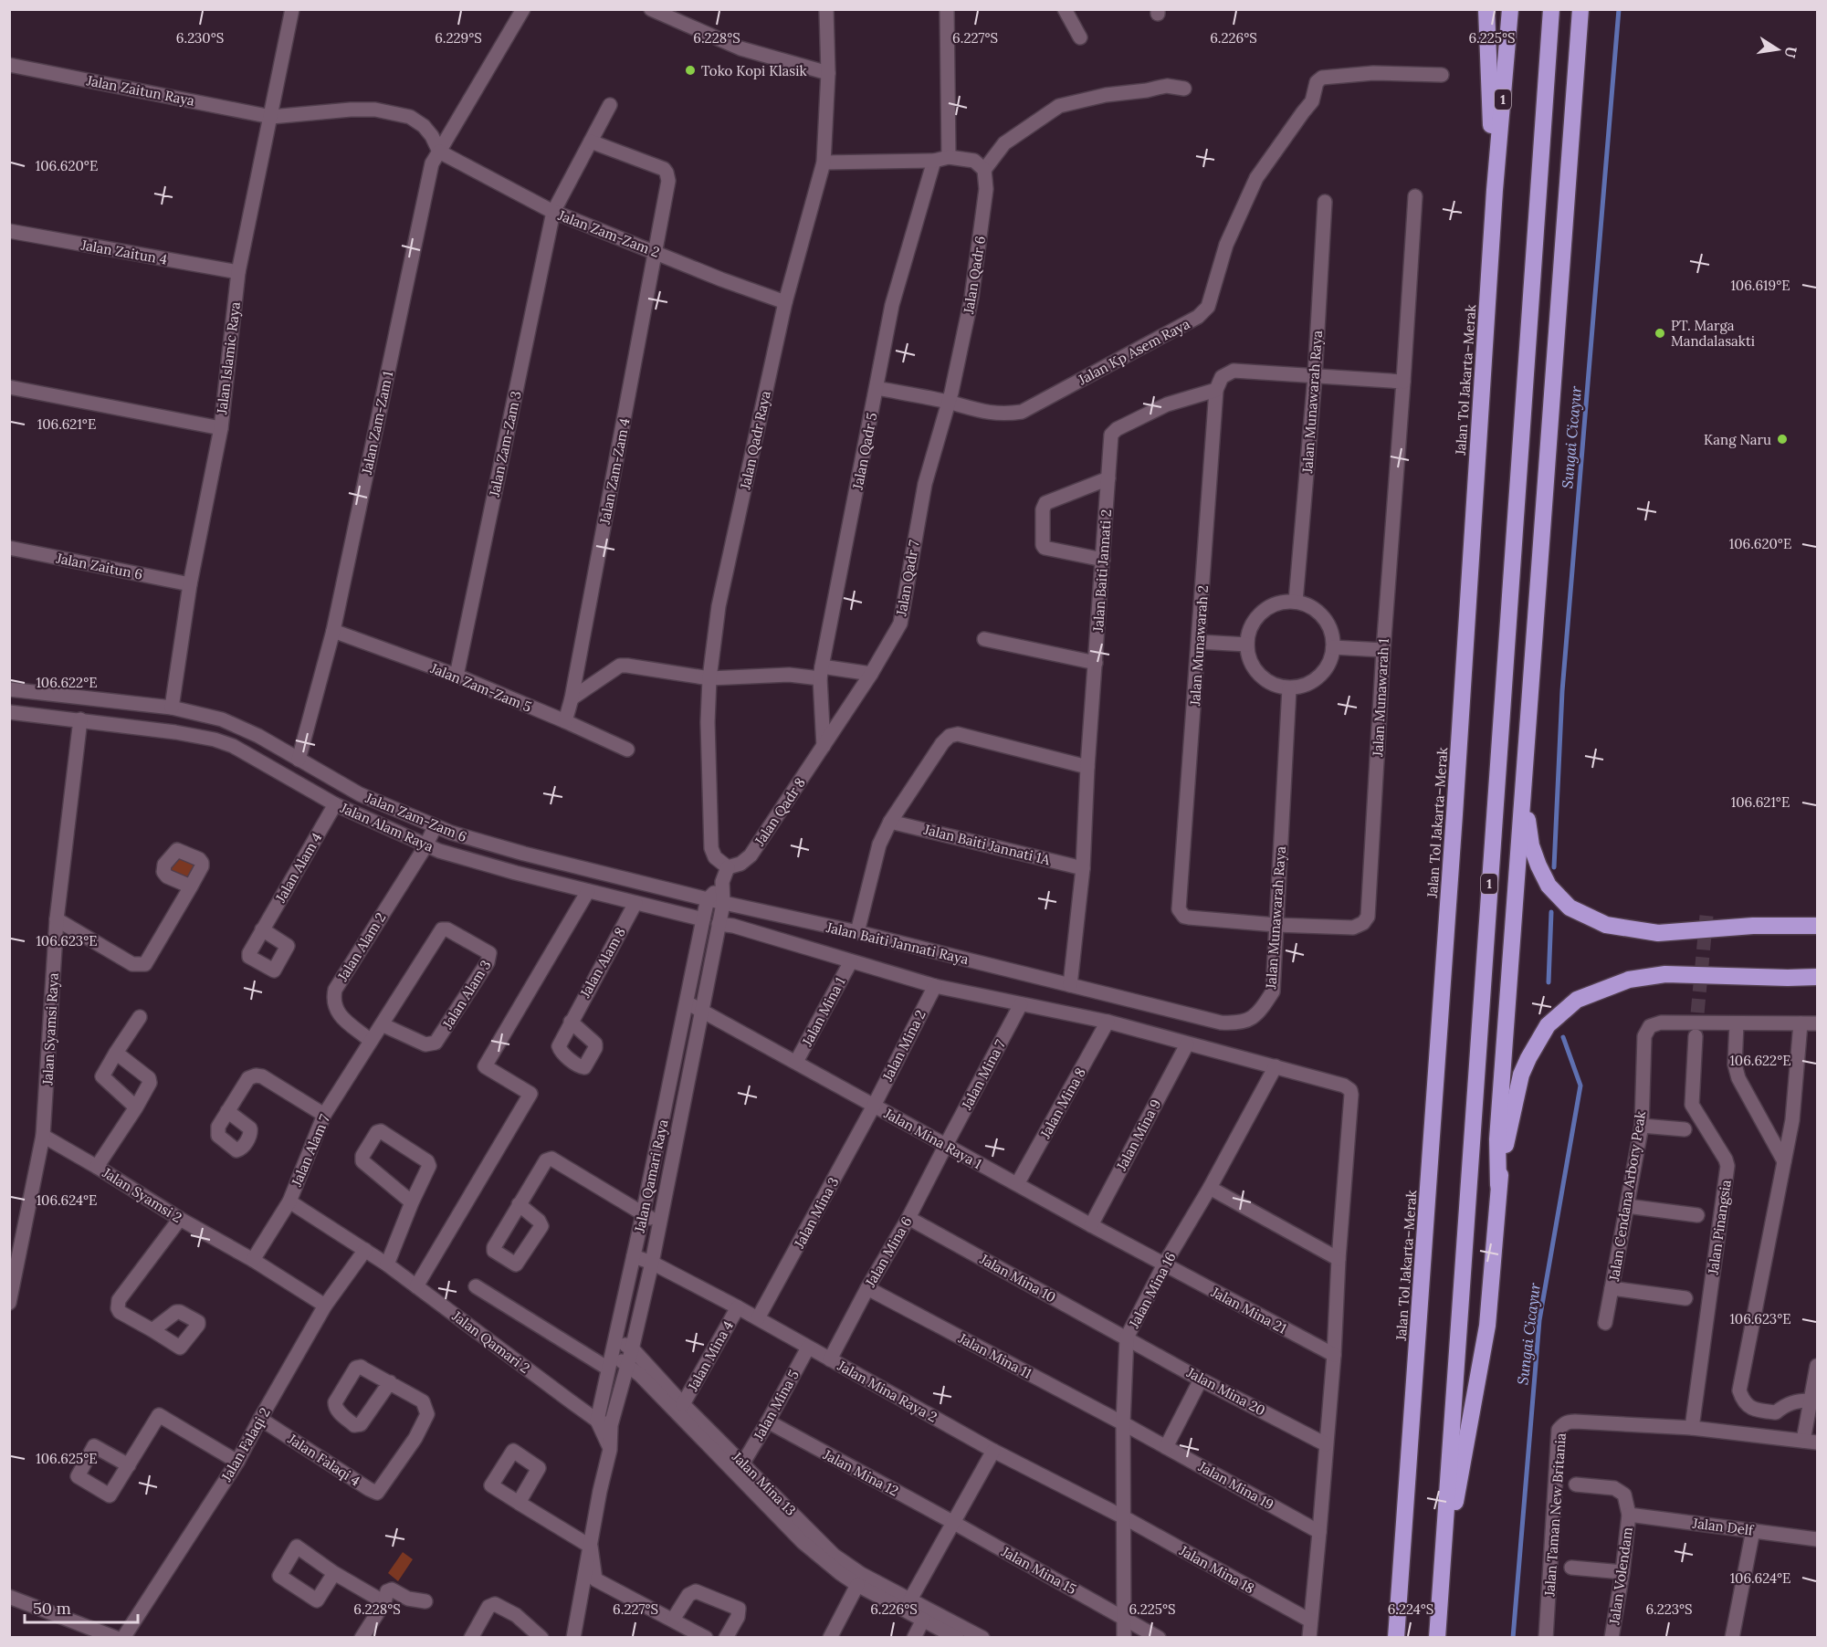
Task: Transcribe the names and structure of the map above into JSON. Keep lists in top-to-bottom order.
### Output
{
  "streets": {
    "highway": ["1", "Jalan Tol Jakarta–Merak"],
    "street": [
      "Jalan Zaitun Raya",
      "Jalan Zam-Zam 2",
      "Jalan Zaitun 4",
      "Jalan Qadr 6",
      "Jalan Kp Asem Raya",
      "Jalan Islamic Raya",
      "Jalan Munawarah Raya",
      "Jalan Zam-Zam 1",
      "Jalan Qadr Raya",
      "Jalan Zam-Zam 3",
      "Jalan Qadr 5",
      "Jalan Zam-Zam 4",
      "Jalan Zaitun 6",
      "Jalan Baiti Jannati 2",
      "Jalan Qadr 7",
      "Jalan Munawarah 2",
      "Jalan Zam-Zam 5",
      "Jalan Munawarah 1",
      "Jalan Qadr 8",
      "Jalan Zam-Zam 6",
      "Jalan Alam Raya",
      "Jalan Baiti Jannati 1A",
      "Jalan Alam 4",
      "Jalan Baiti Jannati Raya",
      "Jalan Alam 2",
      "Jalan Alam 8",
      "Jalan Alam 3",
      "Jalan Mina 1",
      "Jalan Syamsi Raya",
      "Jalan Mina 2",
      "Jalan Mina 7",
      "Jalan Mina 8",
      "Jalan Mina 9",
      "Jalan Mina Raya 1",
      "Jalan Alam 7",
      "Jalan Qamari Raya",
      "Jalan Syamsi 2",
      "Jalan Cendana Arbory Peak",
      "Jalan Mina 3",
      "Jalan Pinangsia",
      "Jalan Mina 6",
      "Jalan Mina 10",
      "Jalan Mina 16",
      "Jalan Mina 21",
      "Jalan Qamari 2",
      "Jalan Mina 4",
      "Jalan Mina 11",
      "Jalan Mina Raya 2",
      "Jalan Mina 20",
      "Jalan Mina 5",
      "Jalan Falaqi 2",
      "Jalan Falaqi 4",
      "Jalan Mina 12",
      "Jalan Mina 13",
      "Jalan Mina 19",
      "Jalan Taman New Britania",
      "Jalan Delf",
      "Jalan Mina 18",
      "Jalan Mina 15",
      "Jalan Volendam"
    ]
  },
  "crossings": [
    ["Jalan Zaitun Raya", "Jalan Zam-Zam 2"],
    ["Jalan Zaitun Raya", "Jalan Islamic Raya"],
    ["Jalan Zaitun Raya", "Jalan Zam-Zam 1"],
    ["Jalan Zam-Zam 2", "Jalan Zam-Zam 1"],
    ["Jalan Zam-Zam 2", "Jalan Qadr Raya"],
    ["Jalan Zam-Zam 2", "Jalan Zam-Zam 3"],
    ["Jalan Zam-Zam 2", "Jalan Zam-Zam 4"],
    ["Jalan Zaitun 4", "Jalan Islamic Raya"],
    ["Jalan Qadr 6", "Jalan Kp Asem Raya"],
    ["Jalan Qadr 6", "Jalan Qadr 7"],
    ["Jalan Kp Asem Raya", "Jalan Qadr 7"],
    ["Jalan Islamic Raya", "Jalan Zaitun 6"],
    ["Jalan Islamic Raya", "Jalan Zam-Zam 6"],
    ["Jalan Munawarah Raya", "Jalan Baiti Jannati 2"],
    ["Jalan Munawarah Raya", "Jalan Munawarah 2"],
    ["Jalan Munawarah Raya", "Jalan Munawarah 1"],
    ["Jalan Munawarah Raya", "Jalan Baiti Jannati Raya"],
    ["Jalan Zam-Zam 1", "Jalan Zam-Zam 5"],
    ["Jalan Zam-Zam 1", "Jalan Zam-Zam 6"],
    ["Jalan Qadr Raya", "Jalan Qadr 8"],
    ["Jalan Zam-Zam 3", "Jalan Zam-Zam 4"],
    ["Jalan Zam-Zam 3", "Jalan Zam-Zam 5"],
    ["Jalan Qadr 5", "Jalan Qadr 7"],
    ["Jalan Qadr 5", "Jalan Qadr 8"],
    ["Jalan Zam-Zam 4", "Jalan Zam-Zam 5"],
    ["Jalan Baiti Jannati 2", "Jalan Munawarah 2"],
    ["Jalan Baiti Jannati 2", "Jalan Baiti Jannati 1A"],
    ["Jalan Baiti Jannati 2", "Jalan Baiti Jannati Raya"],
    ["Jalan Qadr 7", "Jalan Qadr 8"],
    ["Jalan Munawarah 2", "Jalan Munawarah 1"],
    ["Jalan Zam-Zam 6", "Jalan Baiti Jannati Raya"],
    ["Jalan Zam-Zam 6", "Jalan Alam 2"],
    ["Jalan Zam-Zam 6", "Jalan Qamari Raya"],
    ["Jalan Alam Raya", "Jalan Alam 4"],
    ["Jalan Alam Raya", "Jalan Alam 2"],
    ["Jalan Alam Raya", "Jalan Alam 8"],
    ["Jalan Alam Raya", "Jalan Syamsi Raya"],
    ["Jalan Alam Raya", "Jalan Qamari Raya"],
    ["Jalan Baiti Jannati Raya", "Jalan Qamari Raya"],
    ["Jalan Alam 2", "Jalan Alam 3"],
    ["Jalan Alam 2", "Jalan Alam 7"],
    ["Jalan Alam 3", "Jalan Alam 7"],
    ["Jalan Mina 1", "Jalan Mina Raya 1"],
    ["Jalan Syamsi Raya", "Jalan Syamsi 2"],
    ["Jalan Mina 2", "Jalan Mina Raya 1"],
    ["Jalan Mina 2", "Jalan Mina 3"],
    ["Jalan Mina 7", "Jalan Mina Raya 1"],
    ["Jalan Mina 7", "Jalan Mina 6"],
    ["Jalan Mina 8", "Jalan Mina Raya 1"],
    ["Jalan Mina 9", "Jalan Mina Raya 1"],
    ["Jalan Mina Raya 1", "Jalan Qamari Raya"],
    ["Jalan Mina Raya 1", "Jalan Mina 3"],
    ["Jalan Mina Raya 1", "Jalan Mina 6"],
    ["Jalan Mina Raya 1", "Jalan Mina 16"],
    ["Jalan Mina Raya 1", "Jalan Mina 21"],
    ["Jalan Alam 7", "Jalan Syamsi 2"],
    ["Jalan Alam 7", "Jalan Qamari 2"],
    ["Jalan Qamari Raya", "Jalan Qamari 2"],
    ["Jalan Qamari Raya", "Jalan Mina Raya 2"],
    ["Jalan Qamari Raya", "Jalan Mina 13"],
    ["Jalan Syamsi 2", "Jalan Falaqi 2"],
    ["Jalan Mina 3", "Jalan Mina Raya 2"],
    ["Jalan Pinangsia", "Jalan Taman New Britania"],
    ["Jalan Mina 6", "Jalan Mina 10"],
    ["Jalan Mina 6", "Jalan Mina 11"],
    ["Jalan Mina 6", "Jalan Mina Raya 2"],
    ["Jalan Mina 10", "Jalan Mina 16"],
    ["Jalan Mina 10", "Jalan Mina 20"],
    ["Jalan Mina 16", "Jalan Mina 21"],
    ["Jalan Mina 16", "Jalan Mina 11"],
    ["Jalan Mina 16", "Jalan Mina Raya 2"],
    ["Jalan Mina 16", "Jalan Mina 20"],
    ["Jalan Mina 16", "Jalan Mina 19"],
    ["Jalan Mina 16", "Jalan Mina 18"],
    ["Jalan Mina 16", "Jalan Mina 15"],
    ["Jalan Qamari 2", "Jalan Falaqi 2"],
    ["Jalan Mina 4", "Jalan Mina Raya 2"],
    ["Jalan Mina 4", "Jalan Mina 13"],
    ["Jalan Mina 11", "Jalan Mina 19"],
    ["Jalan Mina Raya 2", "Jalan Mina 5"],
    ["Jalan Mina Raya 2", "Jalan Mina 18"],
    ["Jalan Mina 5", "Jalan Mina 12"],
    ["Jalan Mina 5", "Jalan Mina 13"],
    ["Jalan Falaqi 2", "Jalan Falaqi 4"],
    ["Jalan Mina 12", "Jalan Mina 15"],
    ["Jalan Delf", "Jalan Volendam"]
  ],
  "water": ["Sungai Cicayur"],
  "places": ["Toko Kopi Klasik", "PT. Marga Mandalasakti", "Kang Naru"],
  "scale_bar": "50 m",
  "north": "right",
  "coordinates": [
    "6.230°S",
    "6.229°S",
    "6.228°S",
    "6.227°S",
    "6.226°S",
    "6.225°S",
    "106.620°E",
    "106.619°E",
    "106.621°E",
    "106.622°E",
    "106.623°E",
    "106.624°E",
    "106.625°E",
    "6.224°S",
    "6.223°S"
  ]
}
